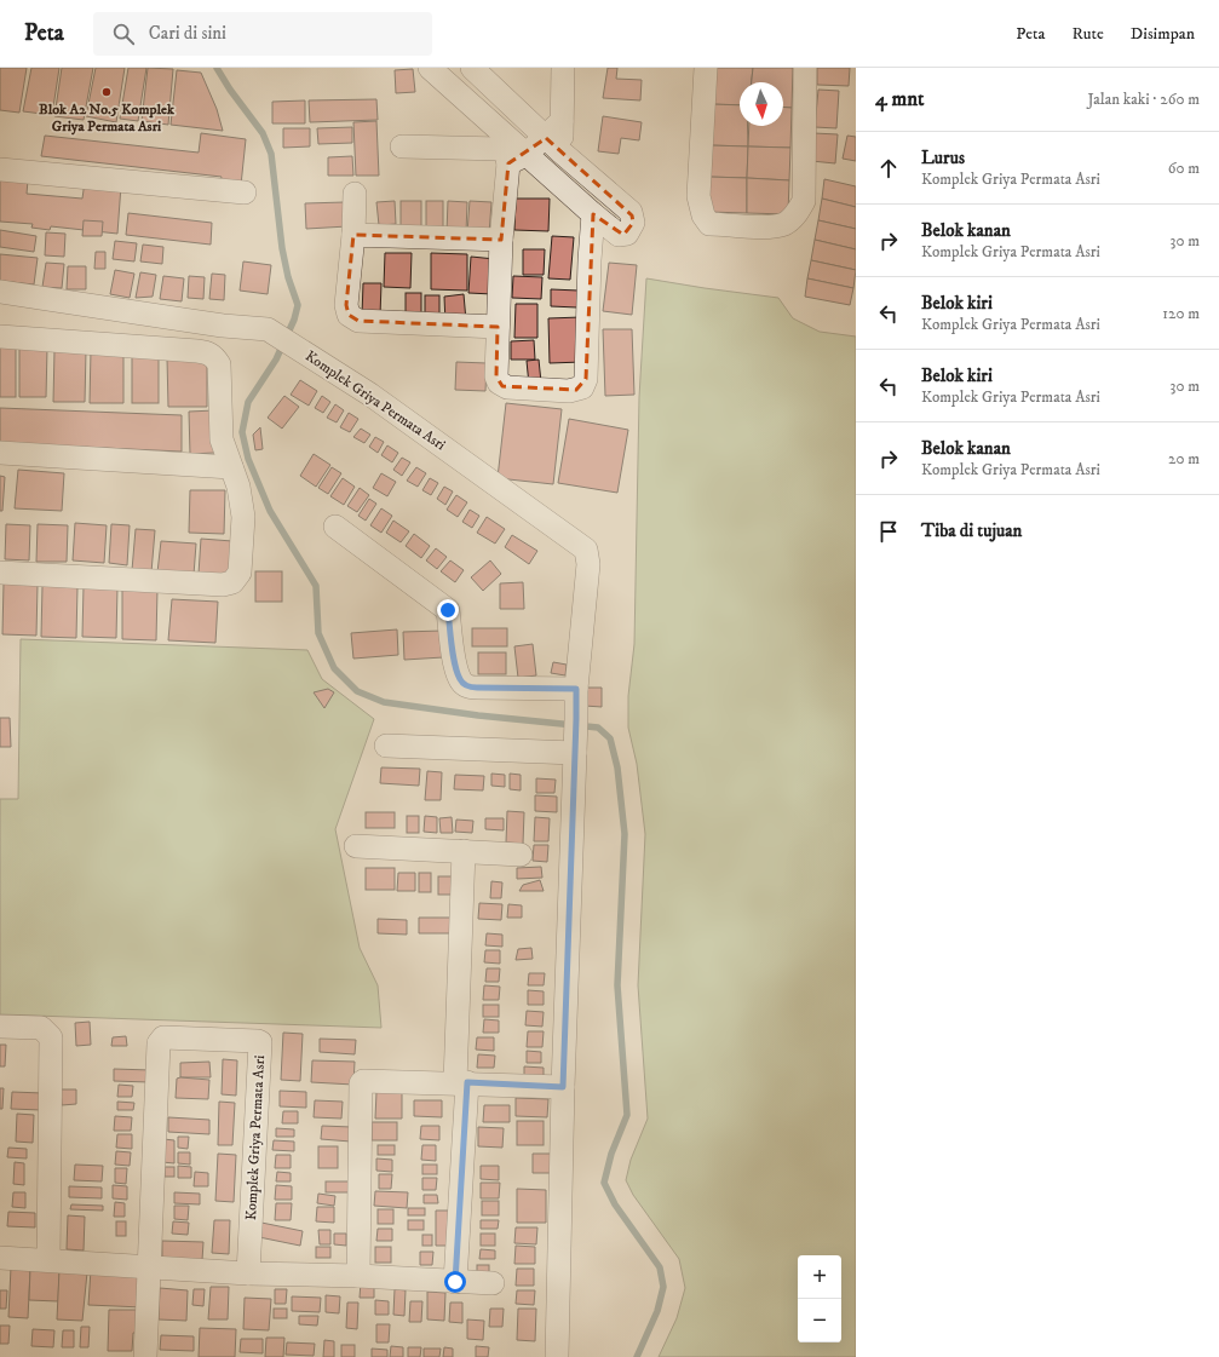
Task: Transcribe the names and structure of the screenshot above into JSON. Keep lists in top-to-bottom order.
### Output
{
  "streets": {
    "street": ["Komplek Griya Permata Asri"]
  },
  "places": ["Blok A2 No.5 Komplek Griya Permata Asri"],
  "north": "bottom",
  "page": {
    "header": "Peta",
    "search": "Cari di sini",
    "nav": ["Peta", "Rute", "Disimpan"],
    "heading": ["4 mnt", "Jalan kaki · 260 m"],
    "list": [
      ["Lurus", "Komplek Griya Permata Asri", "60 m"],
      ["Belok kanan", "Komplek Griya Permata Asri", "30 m"],
      ["Belok kiri", "Komplek Griya Permata Asri", "120 m"],
      ["Belok kiri", "Komplek Griya Permata Asri", "30 m"],
      ["Belok kanan", "Komplek Griya Permata Asri", "20 m"],
      "Tiba di tujuan"
    ],
    "map_buttons": ["+", "−"]
  }
}
